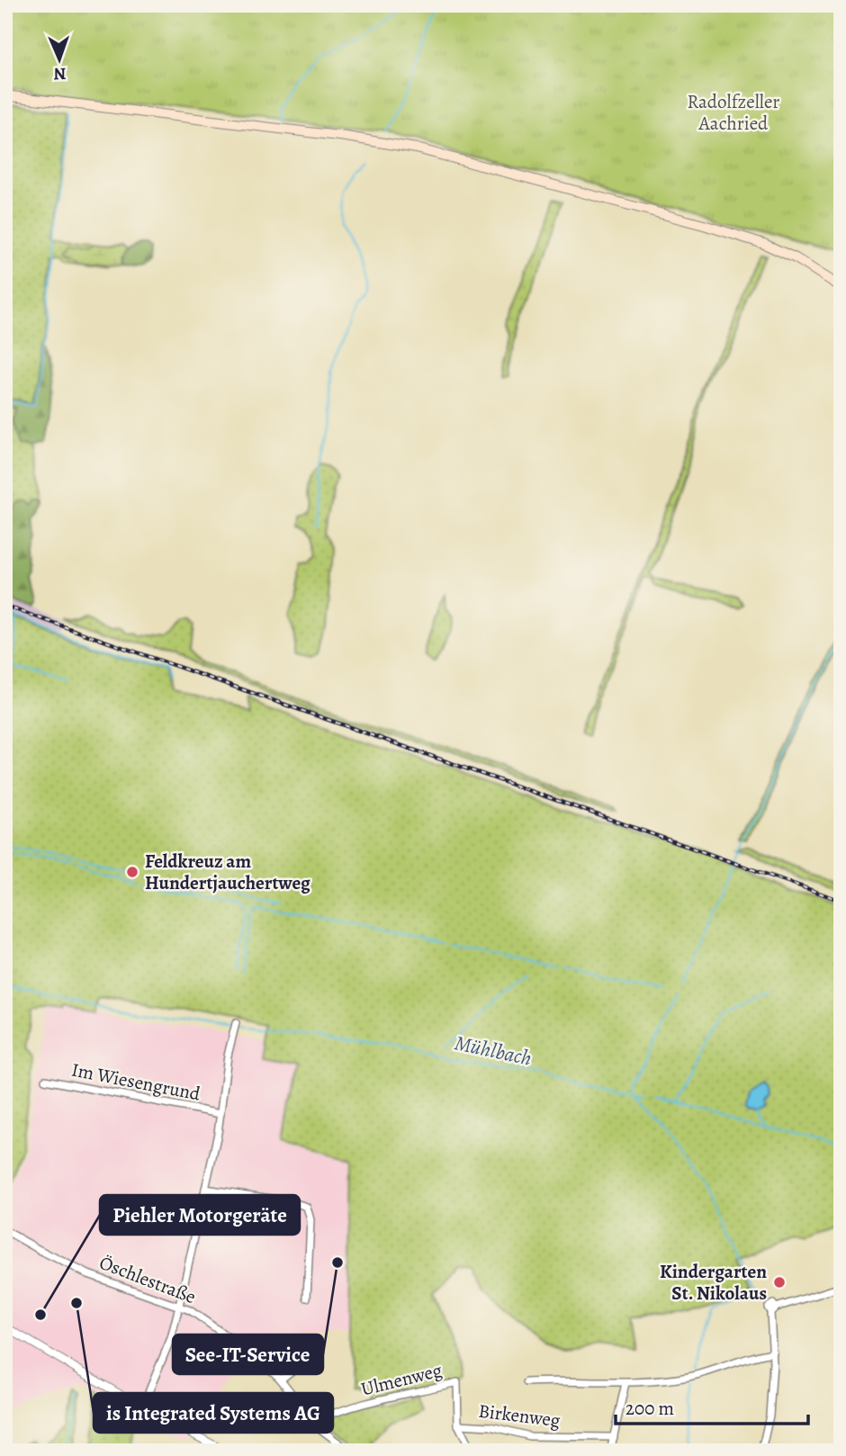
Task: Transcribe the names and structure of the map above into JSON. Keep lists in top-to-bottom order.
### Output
{
  "streets": {
    "street": [
      "Im Wiesengrund",
      "Öschlestraße",
      "Ulmenweg",
      "Birkenweg"
    ]
  },
  "crossings": [
    ["Im Wiesengrund", "Öschlestraße"],
    ["Öschlestraße", "Ulmenweg"],
    ["Ulmenweg", "Birkenweg"]
  ],
  "water": ["Mühlbach"],
  "parks": ["Radolfzeller Aachried"],
  "places": [
    "Feldkreuz am Hundertjauchertweg",
    "See-IT-Service",
    "Kindergarten St. Nikolaus",
    "is Integrated Systems AG",
    "Piehler Motorgeräte"
  ],
  "scale_bar": "200 m",
  "north": "bottom"
}
